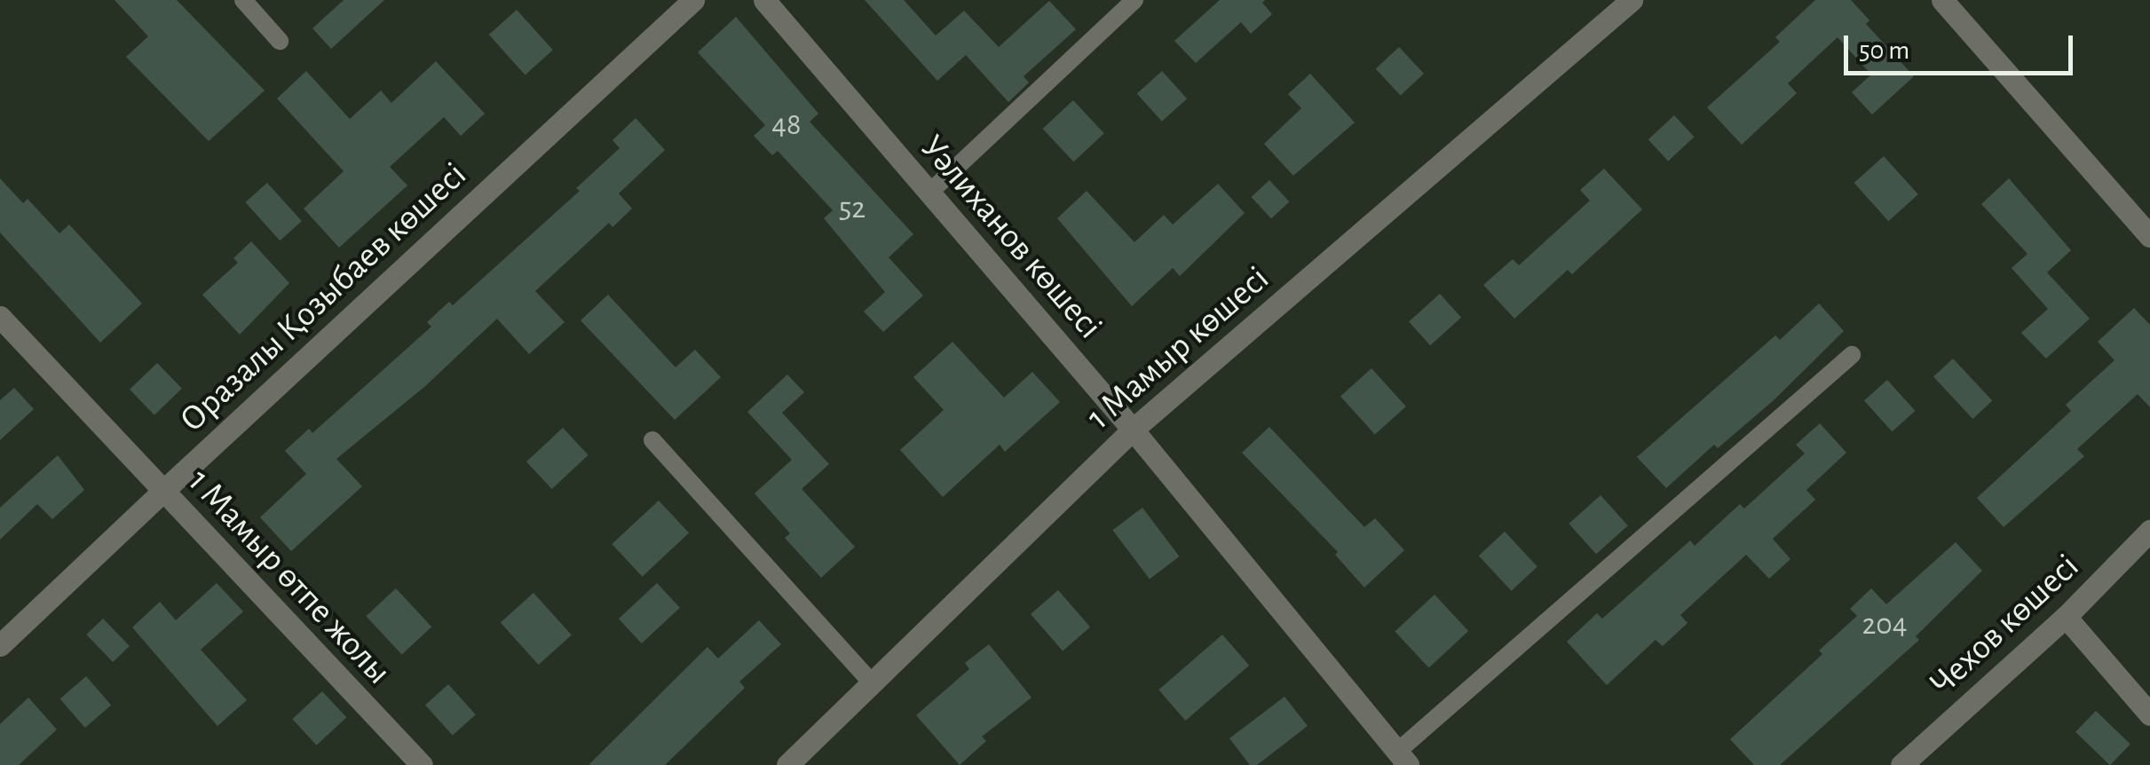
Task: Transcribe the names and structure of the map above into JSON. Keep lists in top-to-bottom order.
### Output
{
  "streets": {
    "street": [
      "Уәлиханов көшесі",
      "Оразалы Қозыбаев көшесі",
      "1 Мамыр көшесі",
      "1 Мамыр өтпе жолы",
      "Чехов көшесі"
    ]
  },
  "crossings": [
    ["Уәлиханов көшесі", "1 Мамыр көшесі"],
    ["Оразалы Қозыбаев көшесі", "1 Мамыр өтпе жолы"]
  ],
  "house_numbers": ["48", "52", "204"],
  "scale_bar": "50 m"
}
